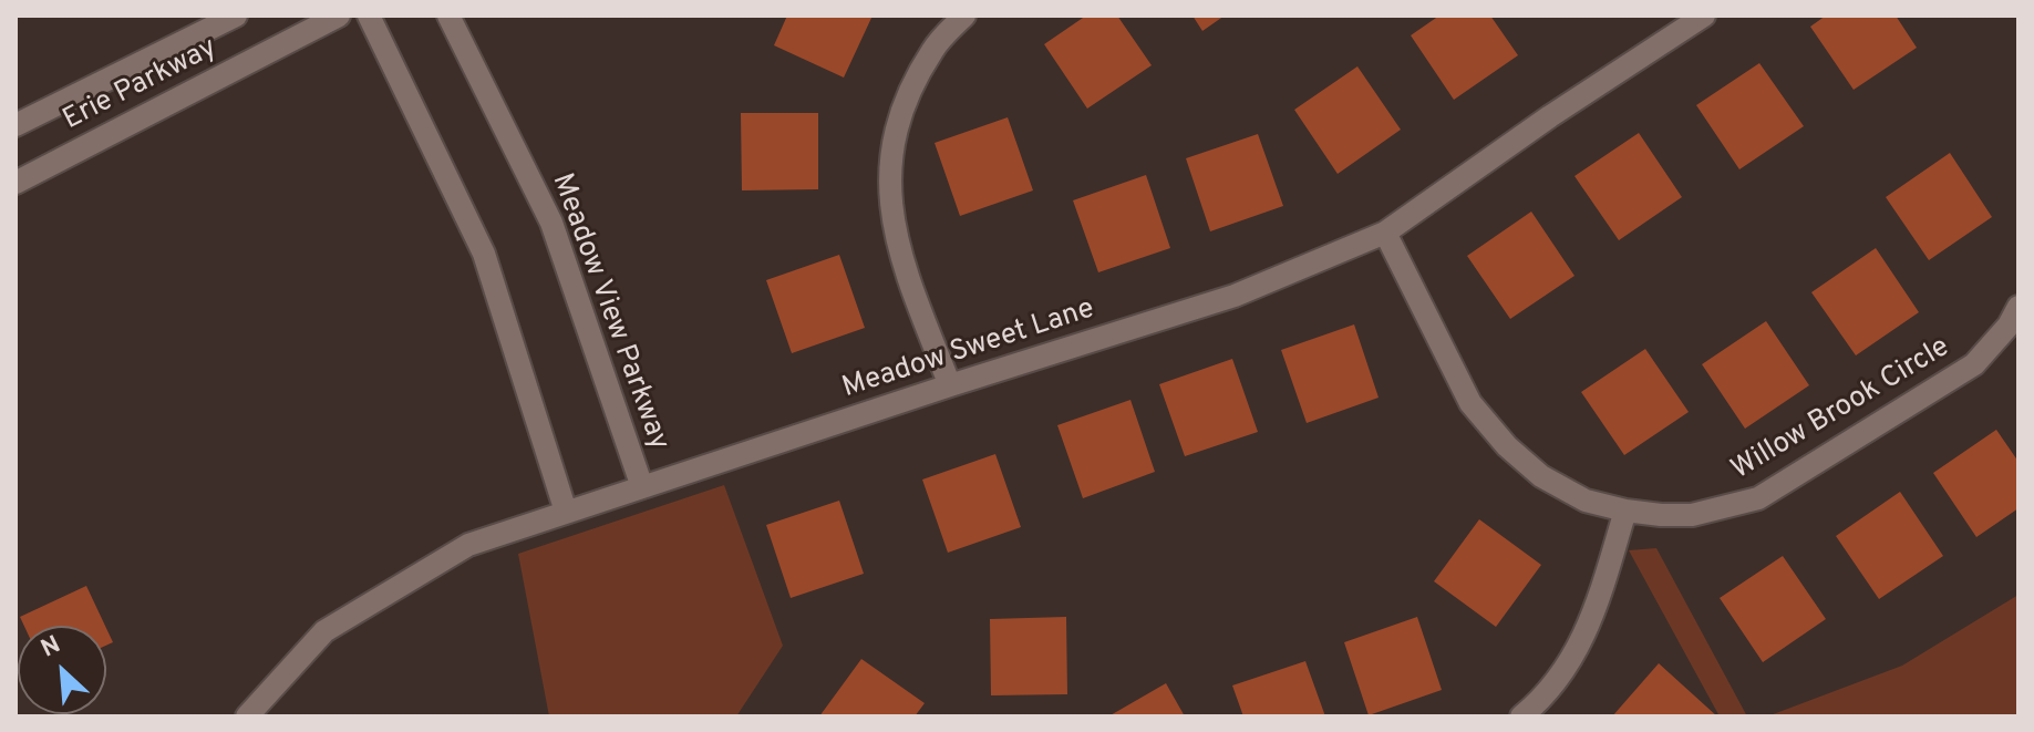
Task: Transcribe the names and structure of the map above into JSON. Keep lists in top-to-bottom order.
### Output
{
  "streets": {
    "street": [
      "Erie Parkway",
      "Meadow View Parkway",
      "Meadow Sweet Lane",
      "Willow Brook Circle"
    ]
  },
  "crossings": [
    ["Meadow View Parkway", "Meadow Sweet Lane"],
    ["Meadow Sweet Lane", "Willow Brook Circle"]
  ],
  "north": "top left"
}
